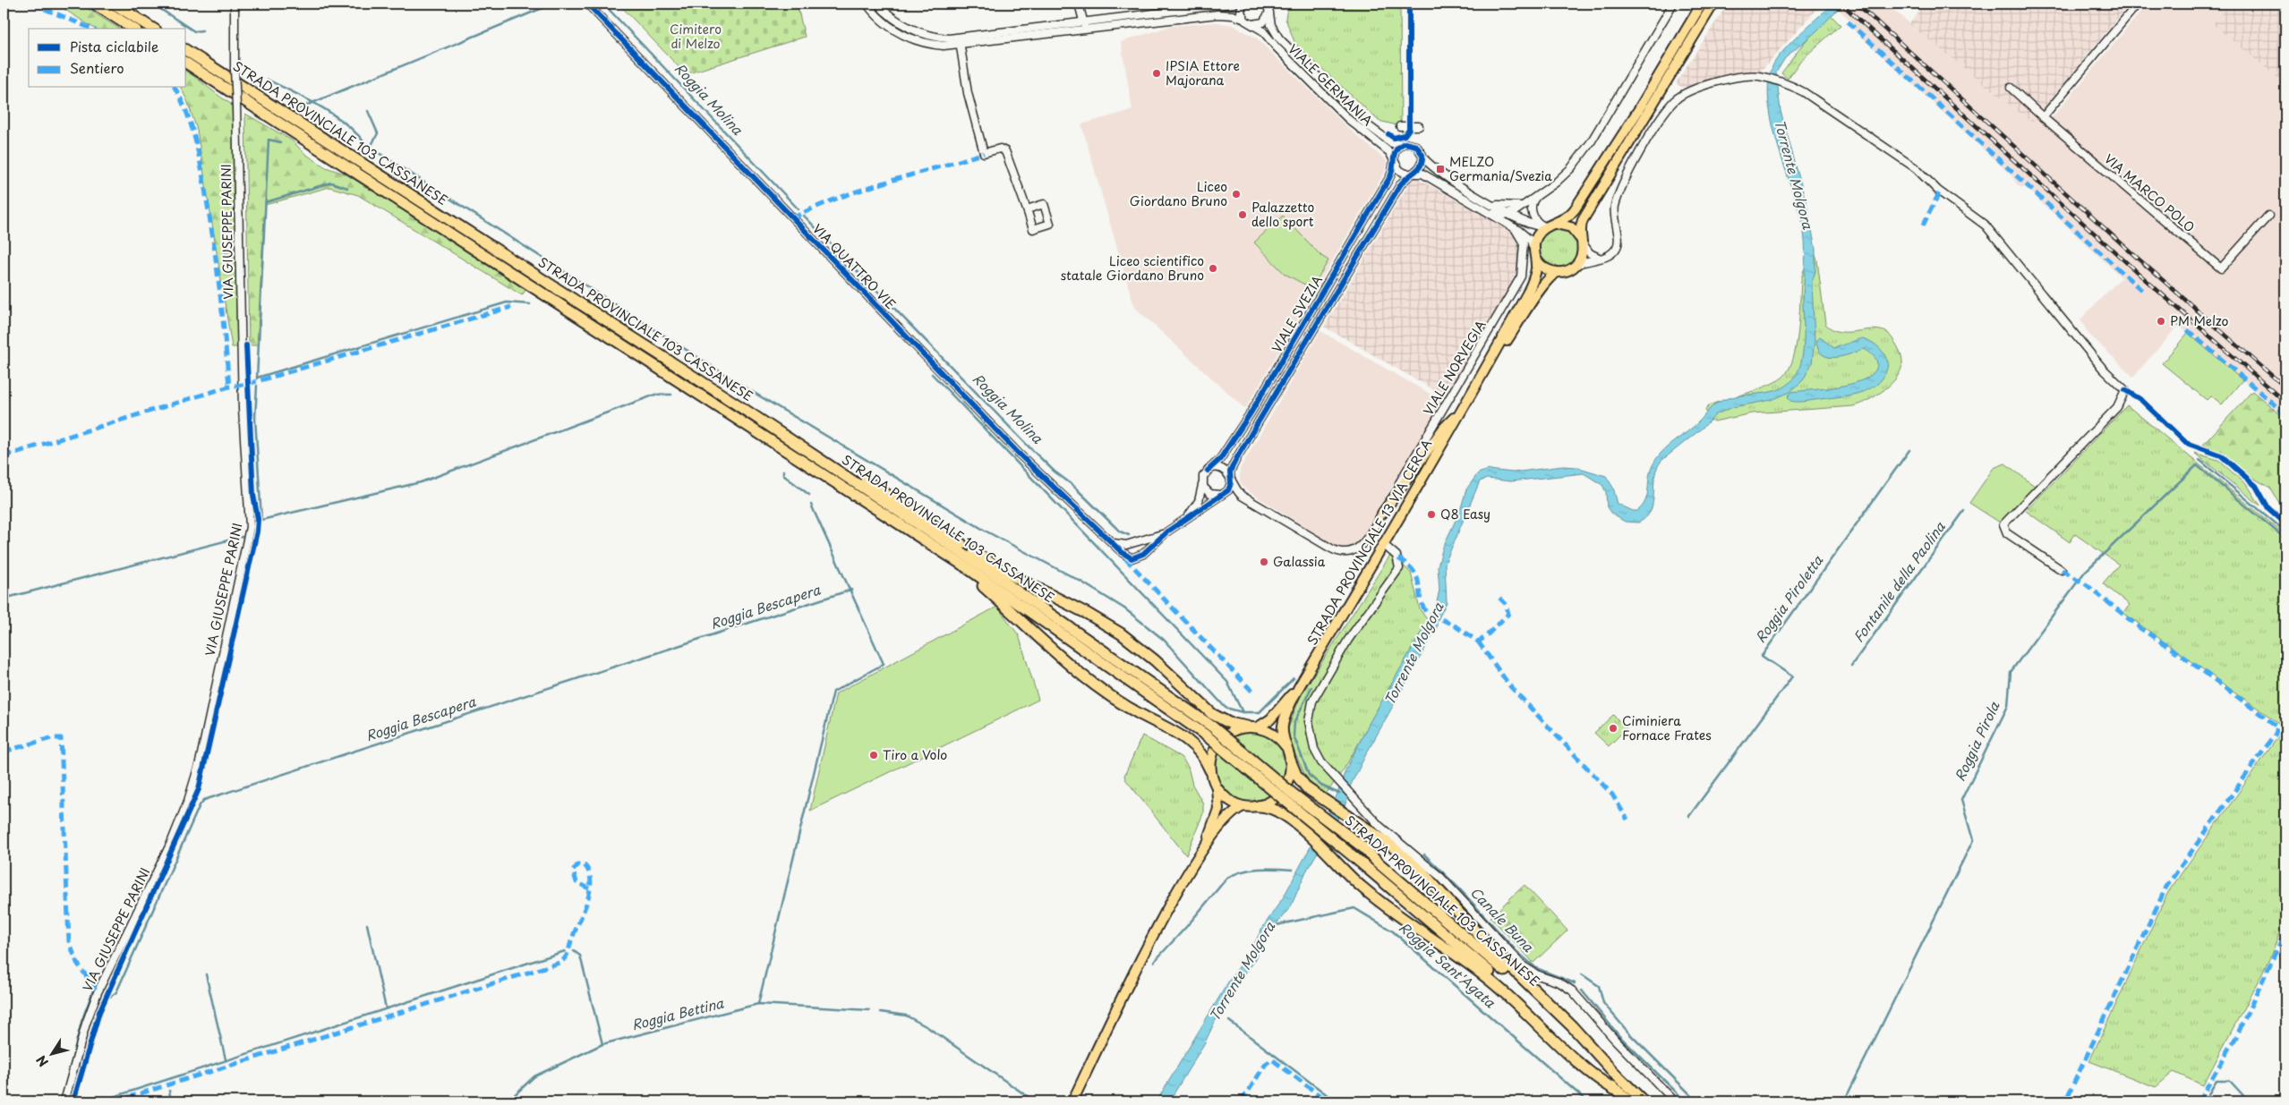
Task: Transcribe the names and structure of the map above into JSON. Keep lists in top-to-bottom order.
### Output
{
  "streets": {
    "highway": ["STRADA PROVINCIALE 103 CASSANESE"],
    "main road": ["STRADA PROVINCIALE 13 VIA CERCA"],
    "street": [
      "VIALE GERMANIA",
      "VIA MARCO POLO",
      "VIA GIUSEPPE PARINI",
      "VIA QUATTRO VIE",
      "VIALE SVEZIA",
      "VIALE NORVEGIA"
    ]
  },
  "crossings": [
    ["VIALE GERMANIA", "VIALE SVEZIA"],
    ["VIA QUATTRO VIE", "VIALE SVEZIA"],
    ["VIALE SVEZIA", "VIALE NORVEGIA"]
  ],
  "water": [
    "Roggia Molina",
    "Torrente Molgora",
    "Fontanile della Paolina",
    "Roggia Piroletta",
    "Roggia Bescapera",
    "Roggia Pirola",
    "Canale Buna",
    "Roggia Sant'Agata",
    "Roggia Bettina"
  ],
  "parks": ["Cimitero di Melzo"],
  "places": {
    "other": [
      "IPSIA Ettore Majorana",
      "Liceo Giordano Bruno",
      "Palazzetto dello sport",
      "Liceo scientifico statale Giordano Bruno",
      "PM Melzo",
      "Q8 Easy",
      "Galassia",
      "Ciminiera Fornace Frates",
      "Tiro a Volo"
    ],
    "transit": ["MELZO Germania/Svezia"]
  },
  "legend": ["Pista ciclabile", "Sentiero"],
  "north": "bottom left"
}
